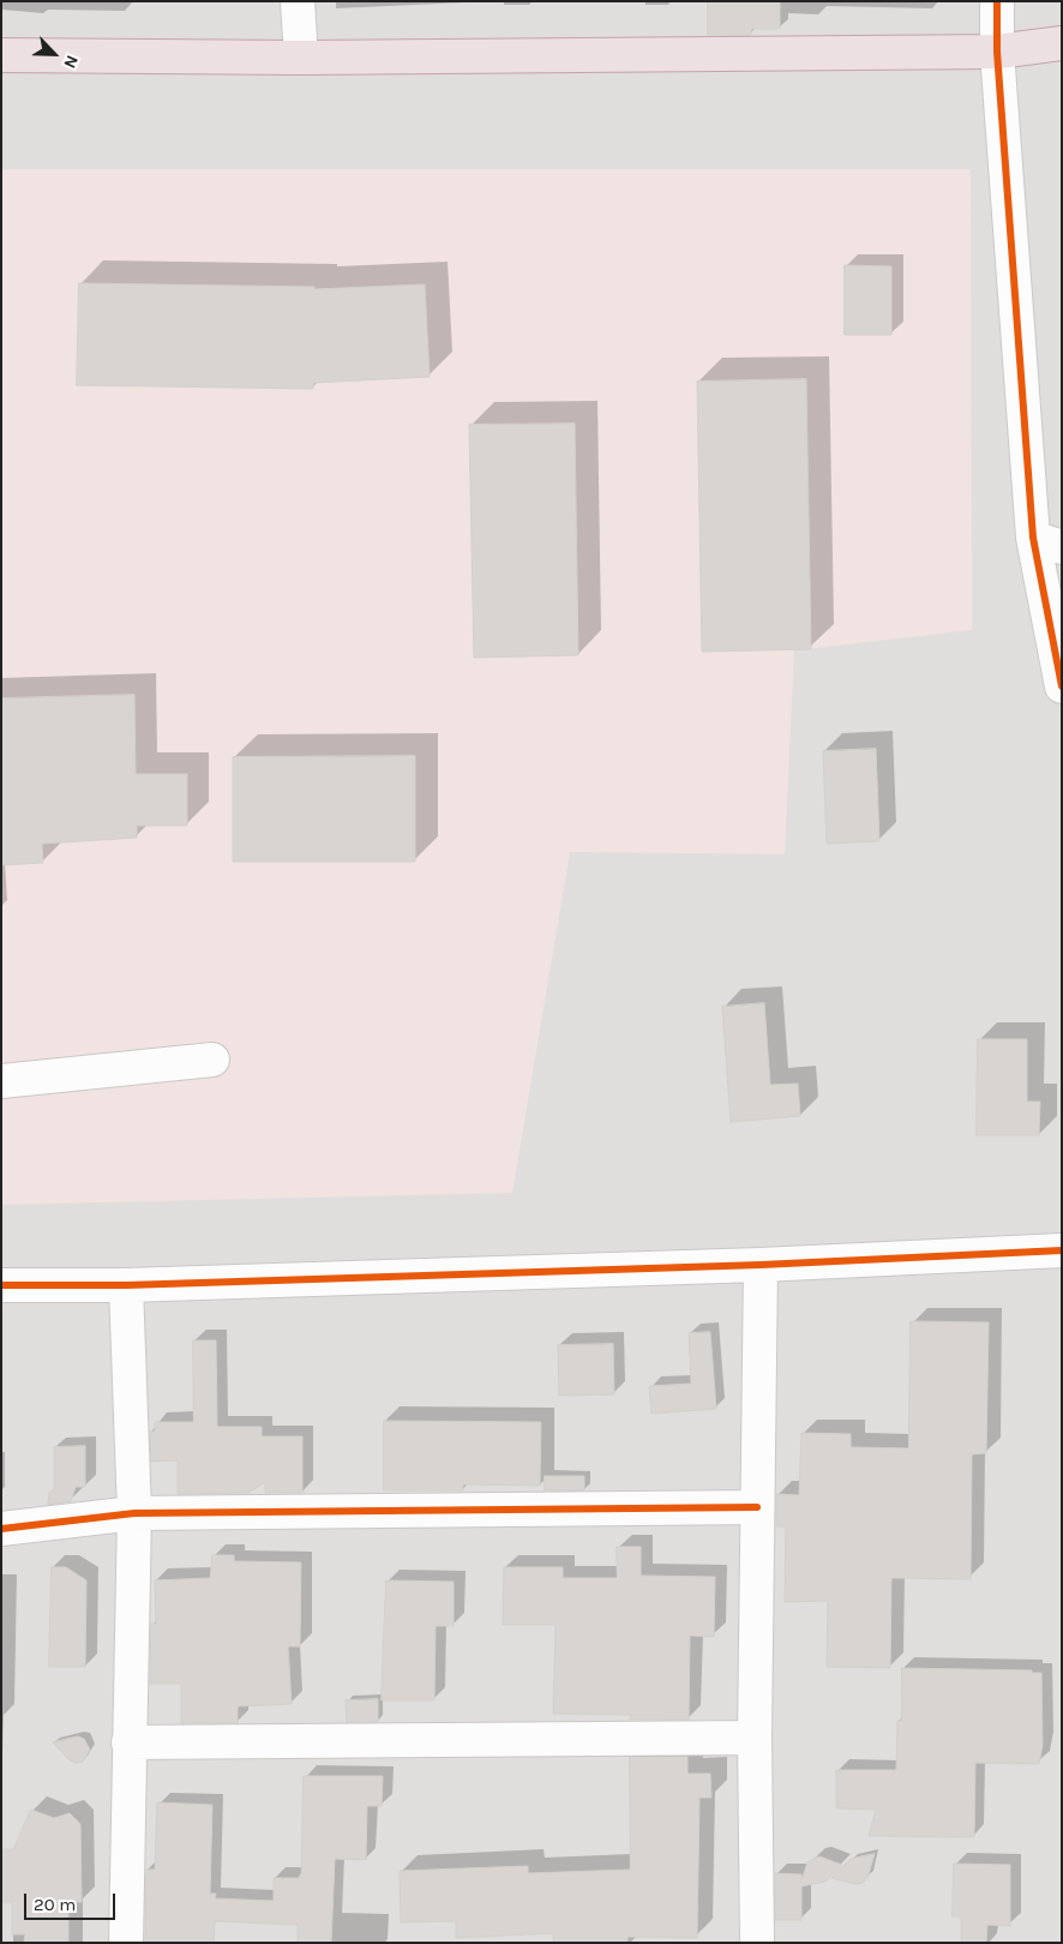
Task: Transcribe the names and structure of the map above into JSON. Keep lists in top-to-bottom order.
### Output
{
  "scale_bar": "20 m",
  "north": "bottom right"
}
